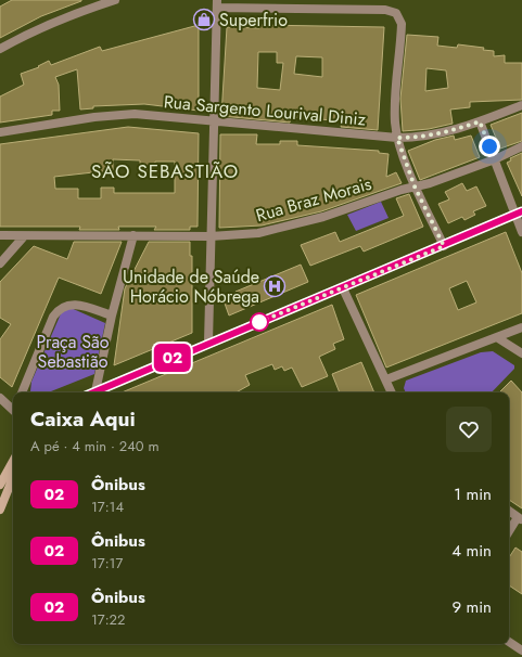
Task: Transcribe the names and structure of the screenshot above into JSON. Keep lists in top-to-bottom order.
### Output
{
  "streets": {
    "street": ["Rua Sargento Lourival Diniz", "Rua Braz Morais"]
  },
  "districts": ["SÃO SEBASTIÃO"],
  "parks": ["Praça São Sebastião"],
  "places": {
    "shop": ["Superfrio"],
    "hospital": ["Unidade de Saúde Horácio Nóbrega"]
  },
  "lines": ["bus line 02"],
  "page": {
    "on_map": "02",
    "heading": ["Caixa Aqui", "A pé · 4 min · 240 m"],
    "list": [
      {
        "mark": "02",
        "name": "Ônibus",
        "note": "17:14",
        "value": "1 min"
      },
      {
        "mark": "02",
        "name": "Ônibus",
        "note": "17:17",
        "value": "4 min"
      },
      {
        "mark": "02",
        "name": "Ônibus",
        "note": "17:22",
        "value": "9 min"
      }
    ]
  }
}
